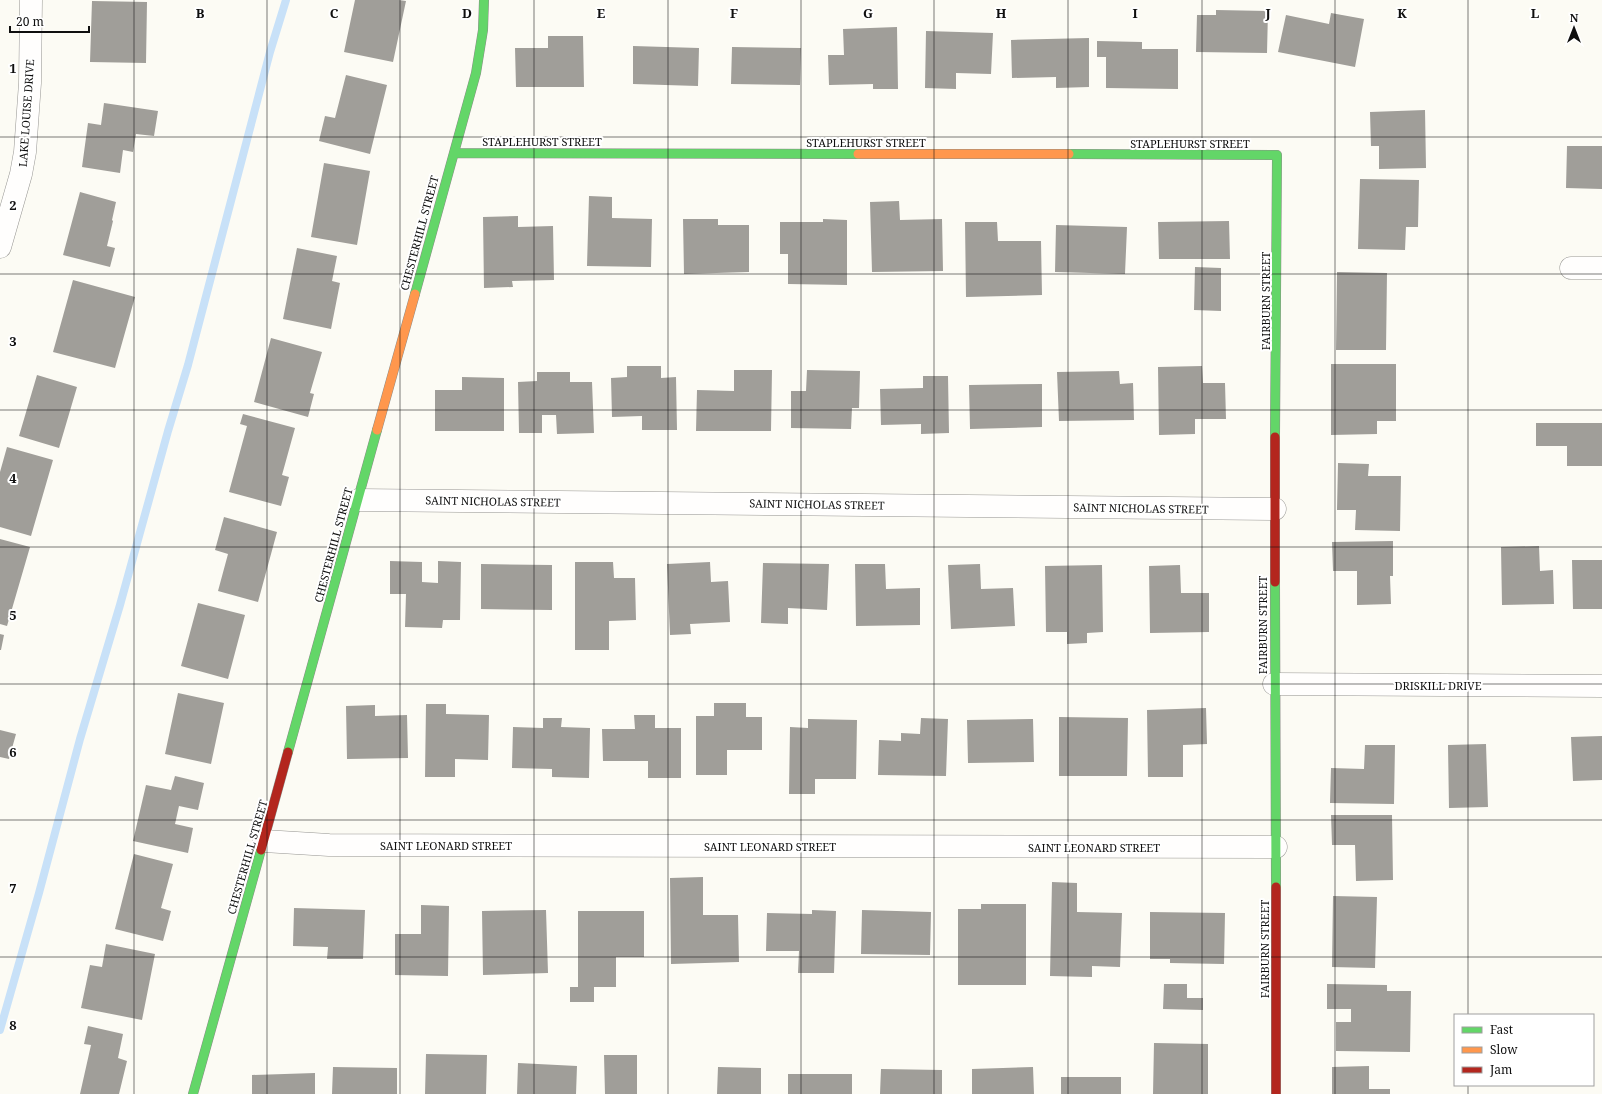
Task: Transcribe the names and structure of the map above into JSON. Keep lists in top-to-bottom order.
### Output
{
  "streets": {
    "street": [
      "LAKE LOUISE DRIVE",
      "STAPLEHURST STREET",
      "CHESTERHILL STREET",
      "FAIRBURN STREET",
      "SAINT NICHOLAS STREET",
      "DRISKILL DRIVE",
      "SAINT LEONARD STREET"
    ]
  },
  "crossings": [
    ["STAPLEHURST STREET", "CHESTERHILL STREET"],
    ["STAPLEHURST STREET", "FAIRBURN STREET"],
    ["CHESTERHILL STREET", "SAINT NICHOLAS STREET"],
    ["CHESTERHILL STREET", "SAINT LEONARD STREET"],
    ["FAIRBURN STREET", "SAINT NICHOLAS STREET"],
    ["FAIRBURN STREET", "DRISKILL DRIVE"],
    ["FAIRBURN STREET", "SAINT LEONARD STREET"]
  ],
  "legend": ["Fast", "Slow", "Jam"],
  "scale_bar": "20 m",
  "north": "top",
  "grid": {
    "columns": [
      "B",
      "C",
      "D",
      "E",
      "F",
      "G",
      "H",
      "I",
      "J",
      "K",
      "L"
    ],
    "rows": [
      "1",
      "2",
      "3",
      "4",
      "5",
      "6",
      "7",
      "8"
    ]
  }
}
